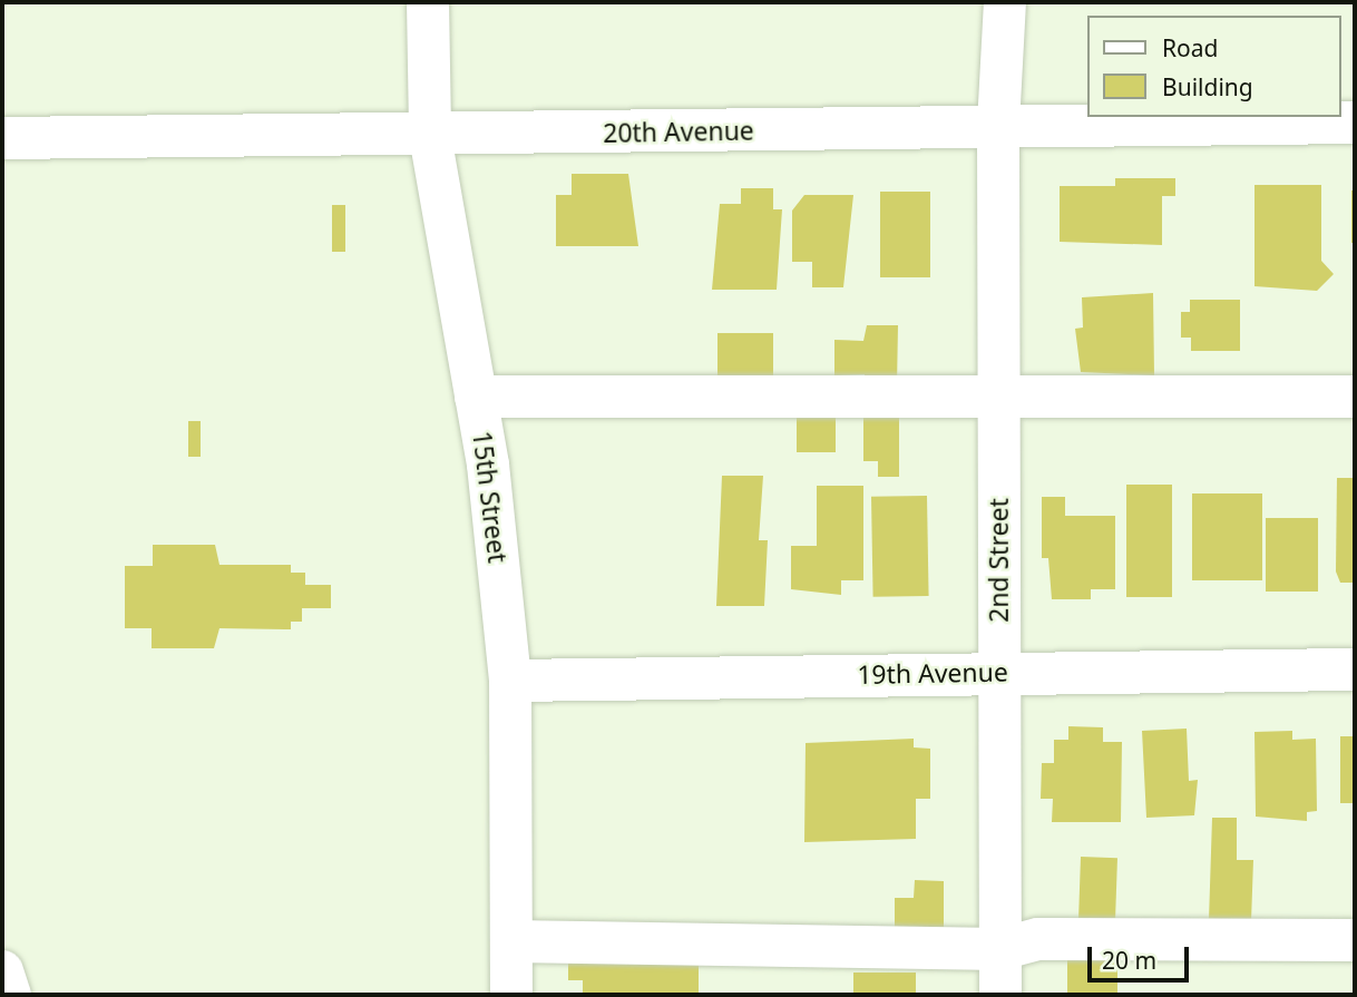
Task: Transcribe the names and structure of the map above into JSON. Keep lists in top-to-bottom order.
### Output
{
  "streets": {
    "street": [
      "20th Avenue",
      "15th Street",
      "2nd Street",
      "19th Avenue"
    ]
  },
  "crossings": [
    ["20th Avenue", "15th Street"],
    ["20th Avenue", "2nd Street"],
    ["15th Street", "19th Avenue"],
    ["2nd Street", "19th Avenue"]
  ],
  "legend": ["Road", "Building"],
  "scale_bar": "20 m"
}
